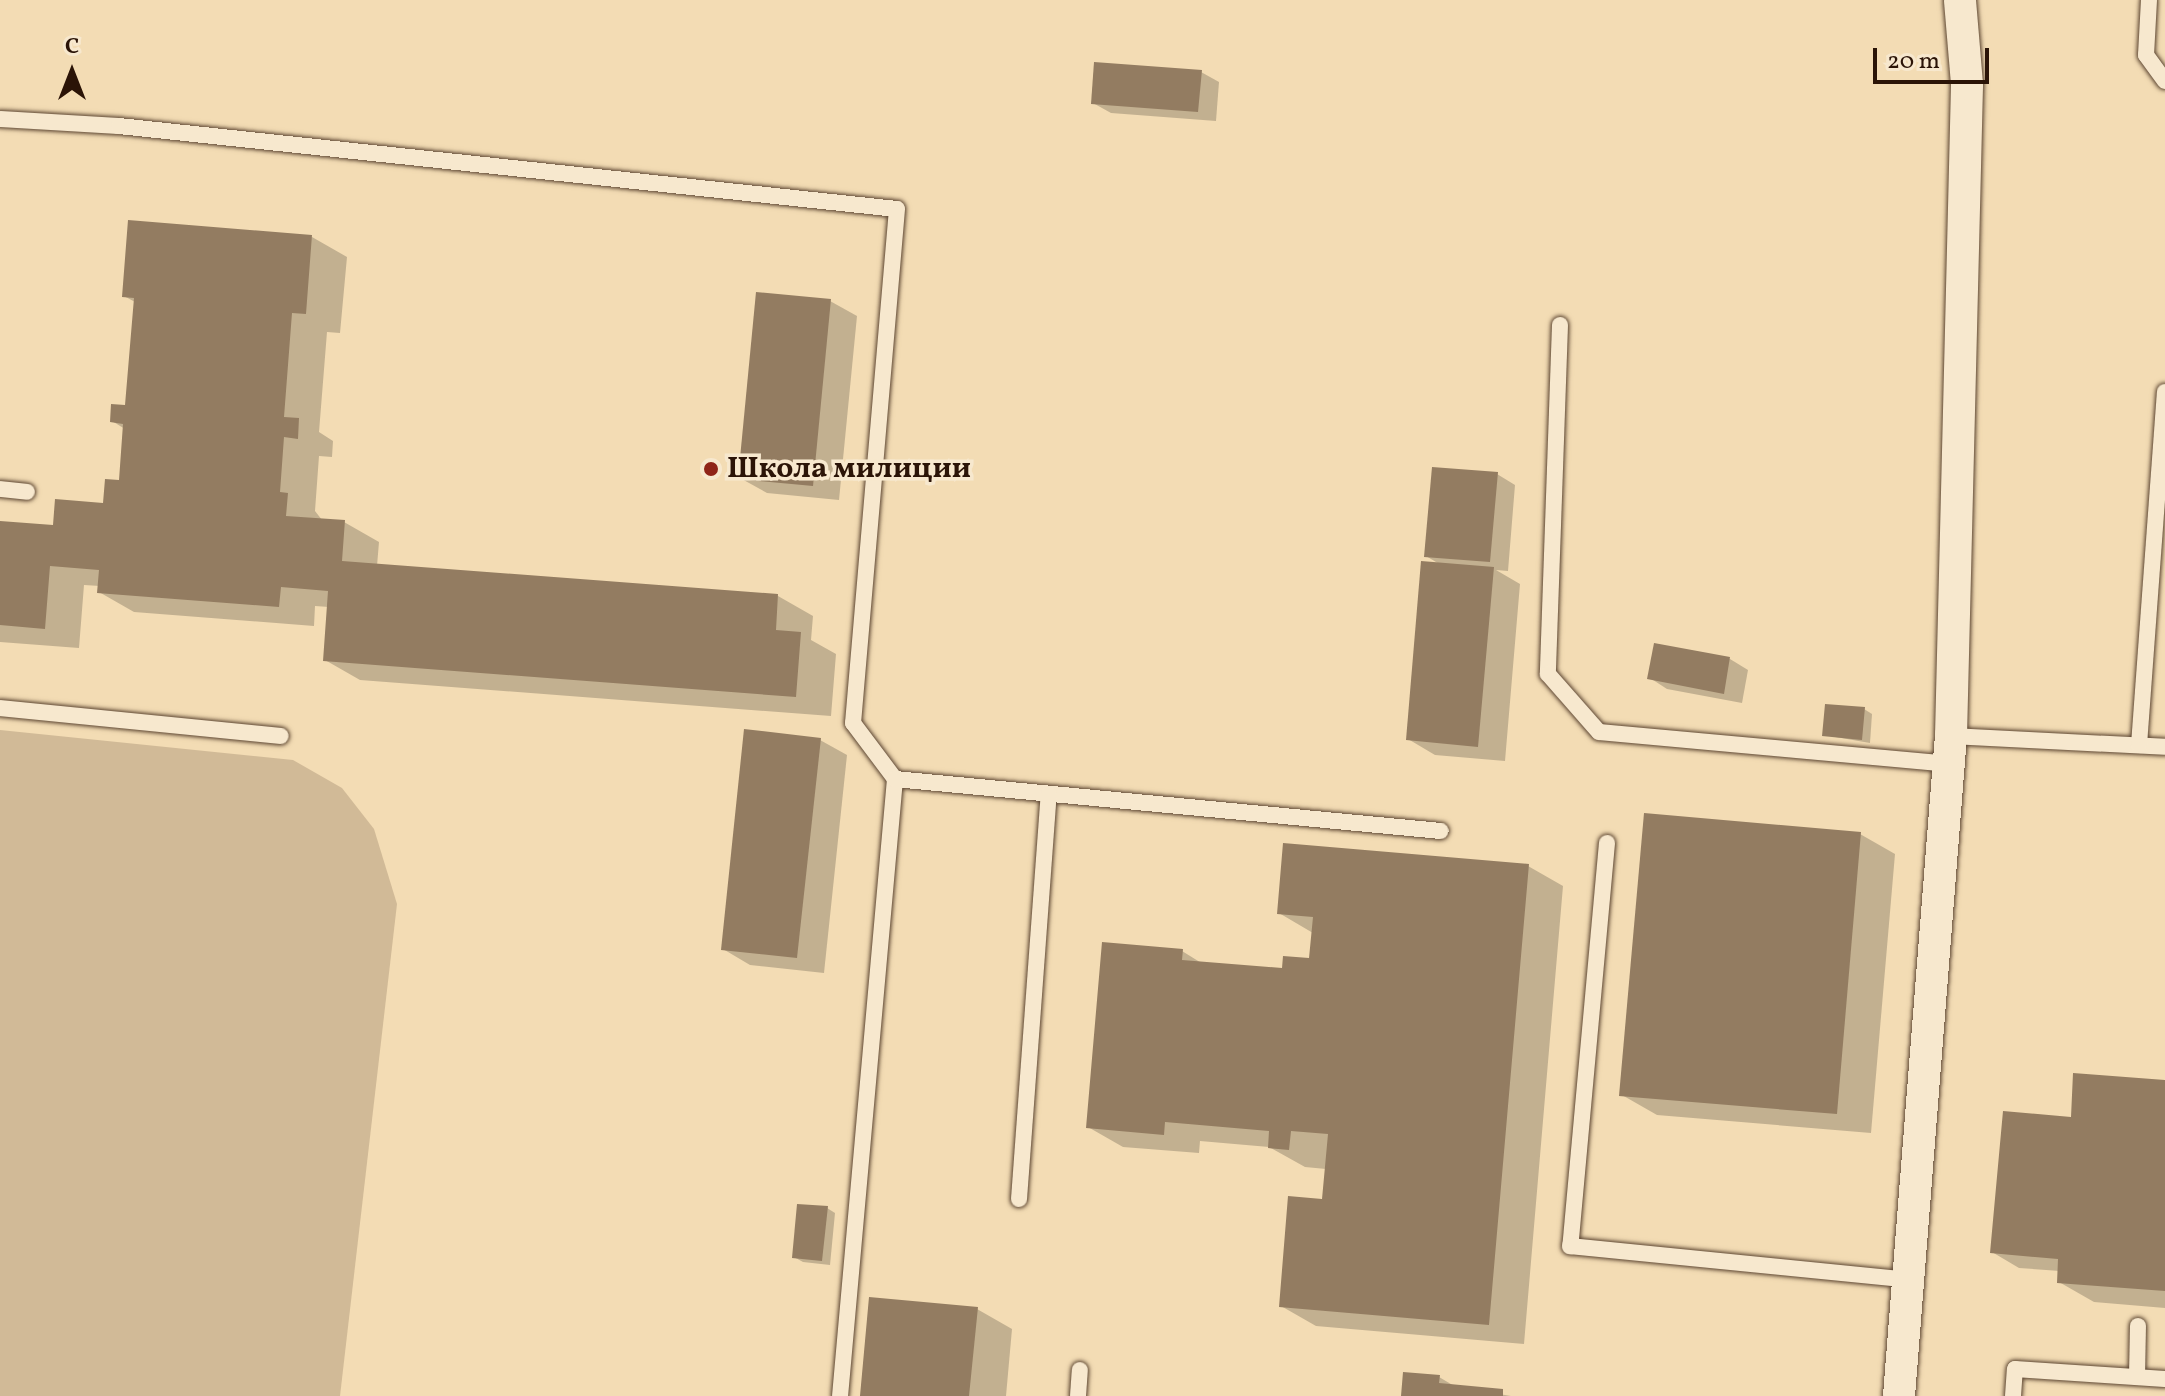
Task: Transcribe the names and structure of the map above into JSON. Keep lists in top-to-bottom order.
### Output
{
  "places": ["Школа милиции"],
  "scale_bar": "20 m",
  "north": "top"
}
